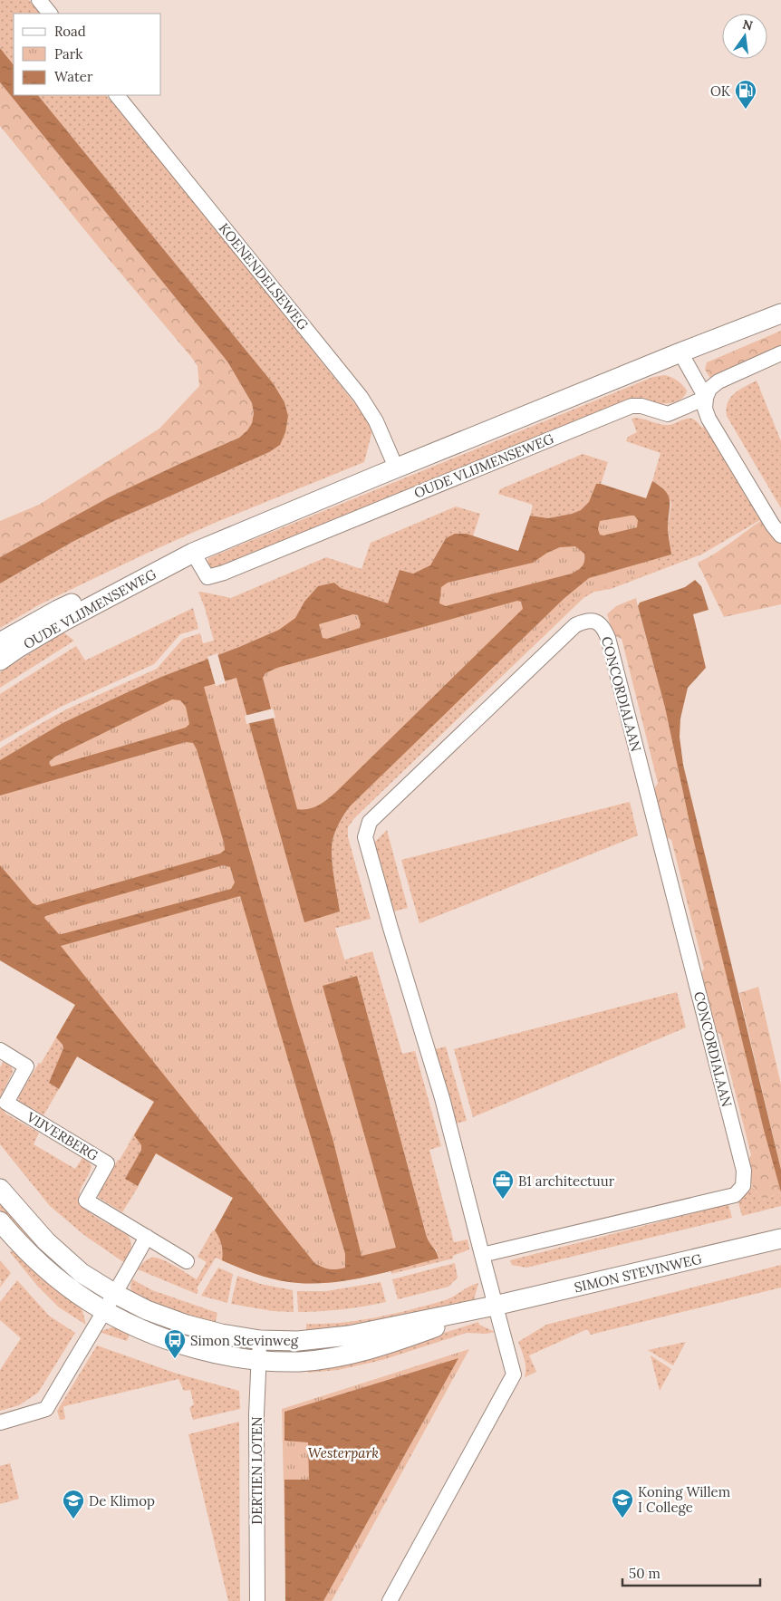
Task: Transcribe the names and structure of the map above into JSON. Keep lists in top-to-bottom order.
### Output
{
  "streets": {
    "street": [
      "KOENENDELSEWEG",
      "OUDE VLIJMENSEWEG",
      "CONCORDIALAAN",
      "VIJVERBERG",
      "SIMON STEVINWEG",
      "DERTIEN LOTEN"
    ]
  },
  "crossings": [
    ["KOENENDELSEWEG", "OUDE VLIJMENSEWEG"],
    ["CONCORDIALAAN", "SIMON STEVINWEG"],
    ["SIMON STEVINWEG", "DERTIEN LOTEN"]
  ],
  "parks": ["Westerpark"],
  "places": {
    "fuel station": ["OK"],
    "office": ["B1 architectuur"],
    "bus stop": ["Simon Stevinweg"],
    "school or university": ["Koning Willem I College", "De Klimop"]
  },
  "legend": ["Road", "Park", "Water"],
  "scale_bar": "50 m",
  "north": "top"
}
